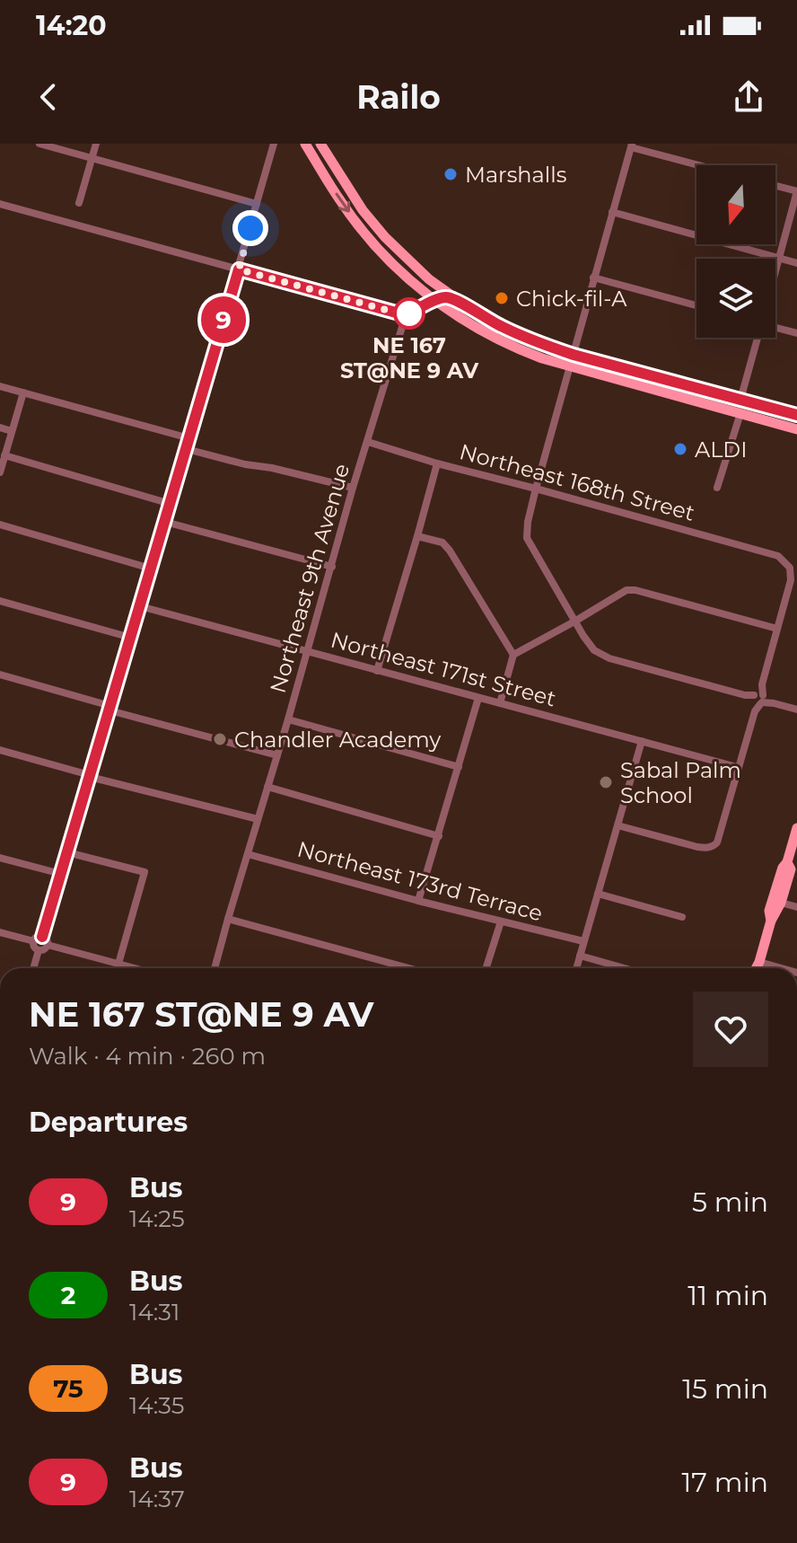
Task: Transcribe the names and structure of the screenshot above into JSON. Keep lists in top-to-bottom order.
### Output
{
  "streets": {
    "street": [
      "Northeast 168th Street",
      "Northeast 9th Avenue",
      "Northeast 171st Street",
      "Northeast 173rd Terrace"
    ]
  },
  "crossings": [
    ["Northeast 168th Street", "Northeast 9th Avenue"],
    ["Northeast 9th Avenue", "Northeast 171st Street"],
    ["Northeast 9th Avenue", "Northeast 173rd Terrace"]
  ],
  "places": [
    "Marshalls",
    "Chick-fil-A",
    "NE 167 ST@NE 9 AV",
    "ALDI",
    "Chandler Academy",
    "Sabal Palm School"
  ],
  "lines": ["bus line 9"],
  "north": "bottom",
  "page": {
    "status": "14:20",
    "header": "Railo",
    "on_map": "9",
    "heading": [
      ["NE 167 ST@NE 9 AV", "Walk · 4 min · 260 m"],
      "Departures"
    ],
    "list": [
      {
        "mark": "9",
        "name": "Bus",
        "note": "14:25",
        "value": "5 min"
      },
      {
        "mark": "2",
        "name": "Bus",
        "note": "14:31",
        "value": "11 min"
      },
      {
        "mark": "75",
        "name": "Bus",
        "note": "14:35",
        "value": "15 min"
      },
      {
        "mark": "9",
        "name": "Bus",
        "note": "14:37",
        "value": "17 min"
      }
    ]
  }
}
